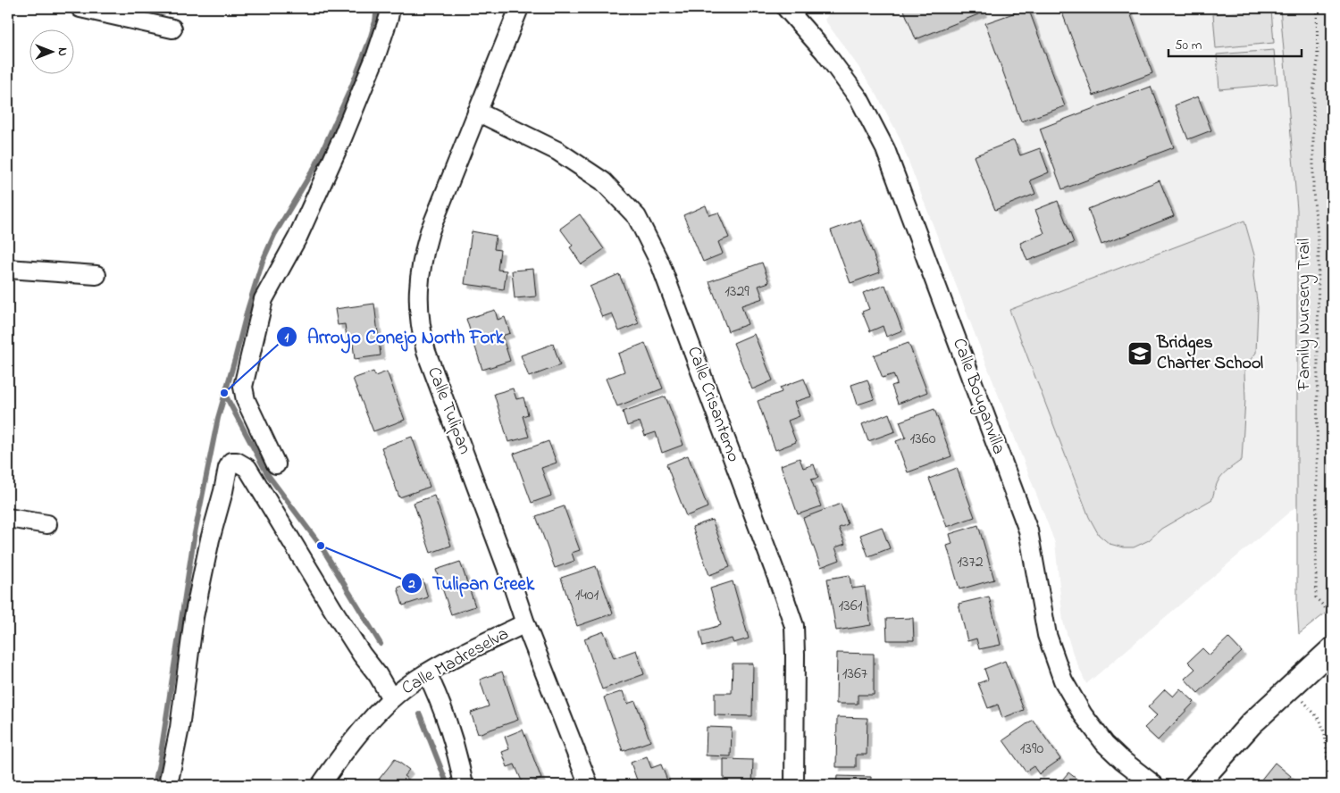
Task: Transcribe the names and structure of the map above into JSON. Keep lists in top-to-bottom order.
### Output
{
  "streets": {
    "street": [
      "Calle Bouganvilla",
      "Calle Crisantemo",
      "Calle Tulipan",
      "Calle Madreselva"
    ],
    "path": ["Family Nursery Trail"]
  },
  "crossings": [
    ["Calle Crisantemo", "Calle Tulipan"],
    ["Calle Tulipan", "Calle Madreselva"]
  ],
  "places": {
    "school or university": ["Bridges Charter School"],
    "other": ["Arroyo Conejo North Fork", "Tulipan Creek"]
  },
  "house_numbers": [
    "1329",
    "1360",
    "1372",
    "1401",
    "1361",
    "1367",
    "1390"
  ],
  "scale_bar": "50 m",
  "north": "right"
}
